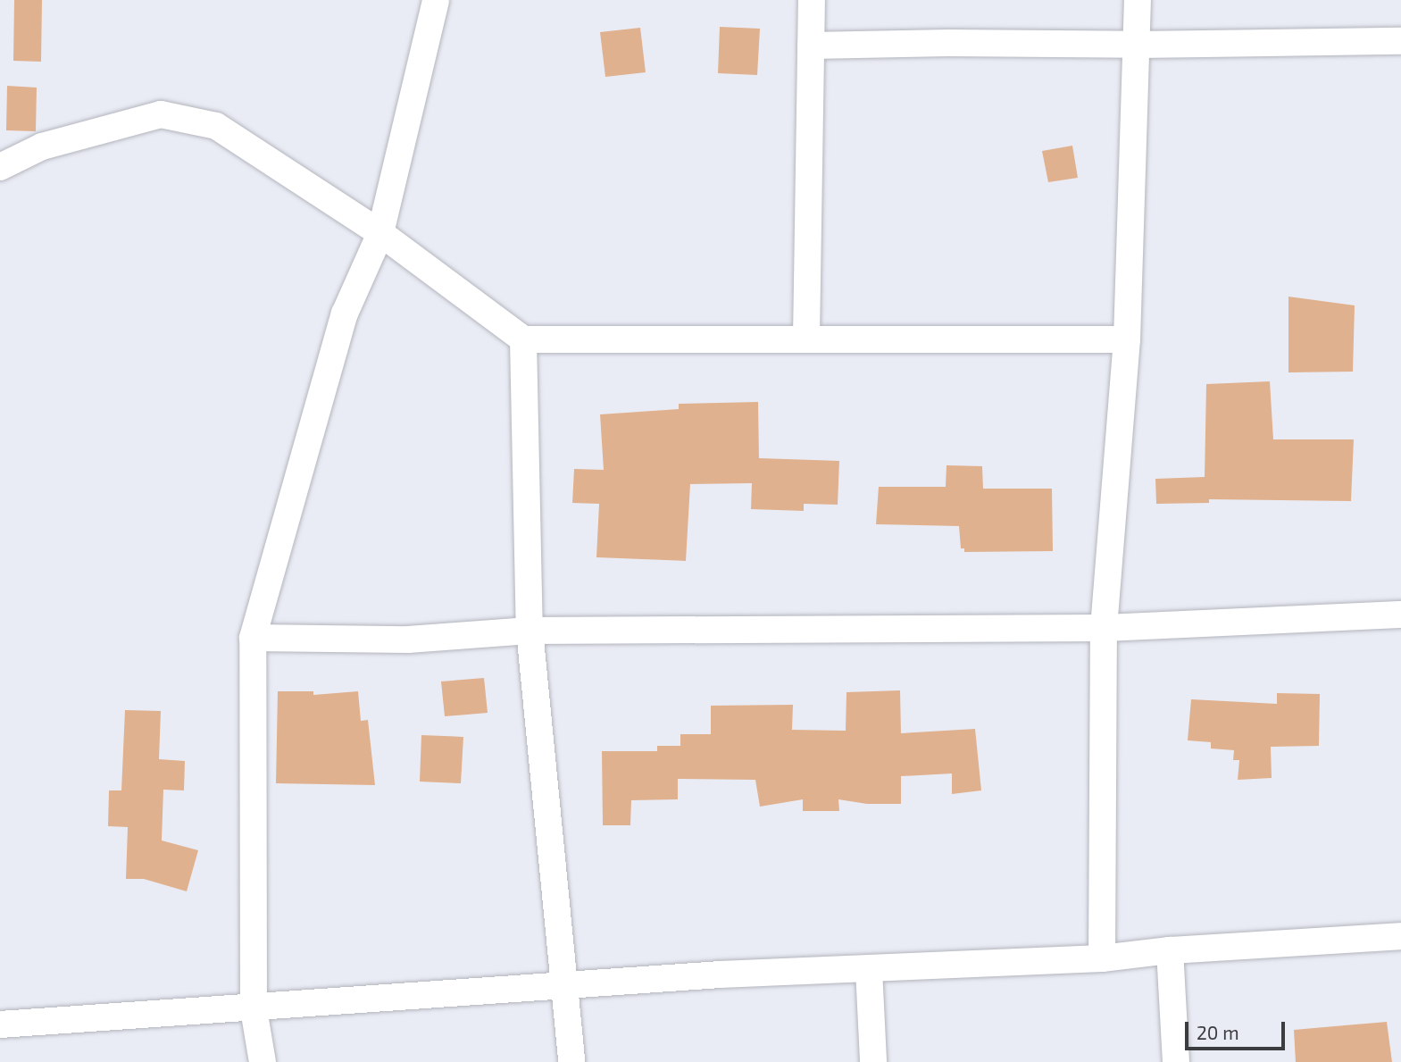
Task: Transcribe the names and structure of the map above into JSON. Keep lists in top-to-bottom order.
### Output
{
  "scale_bar": "20 m"
}
